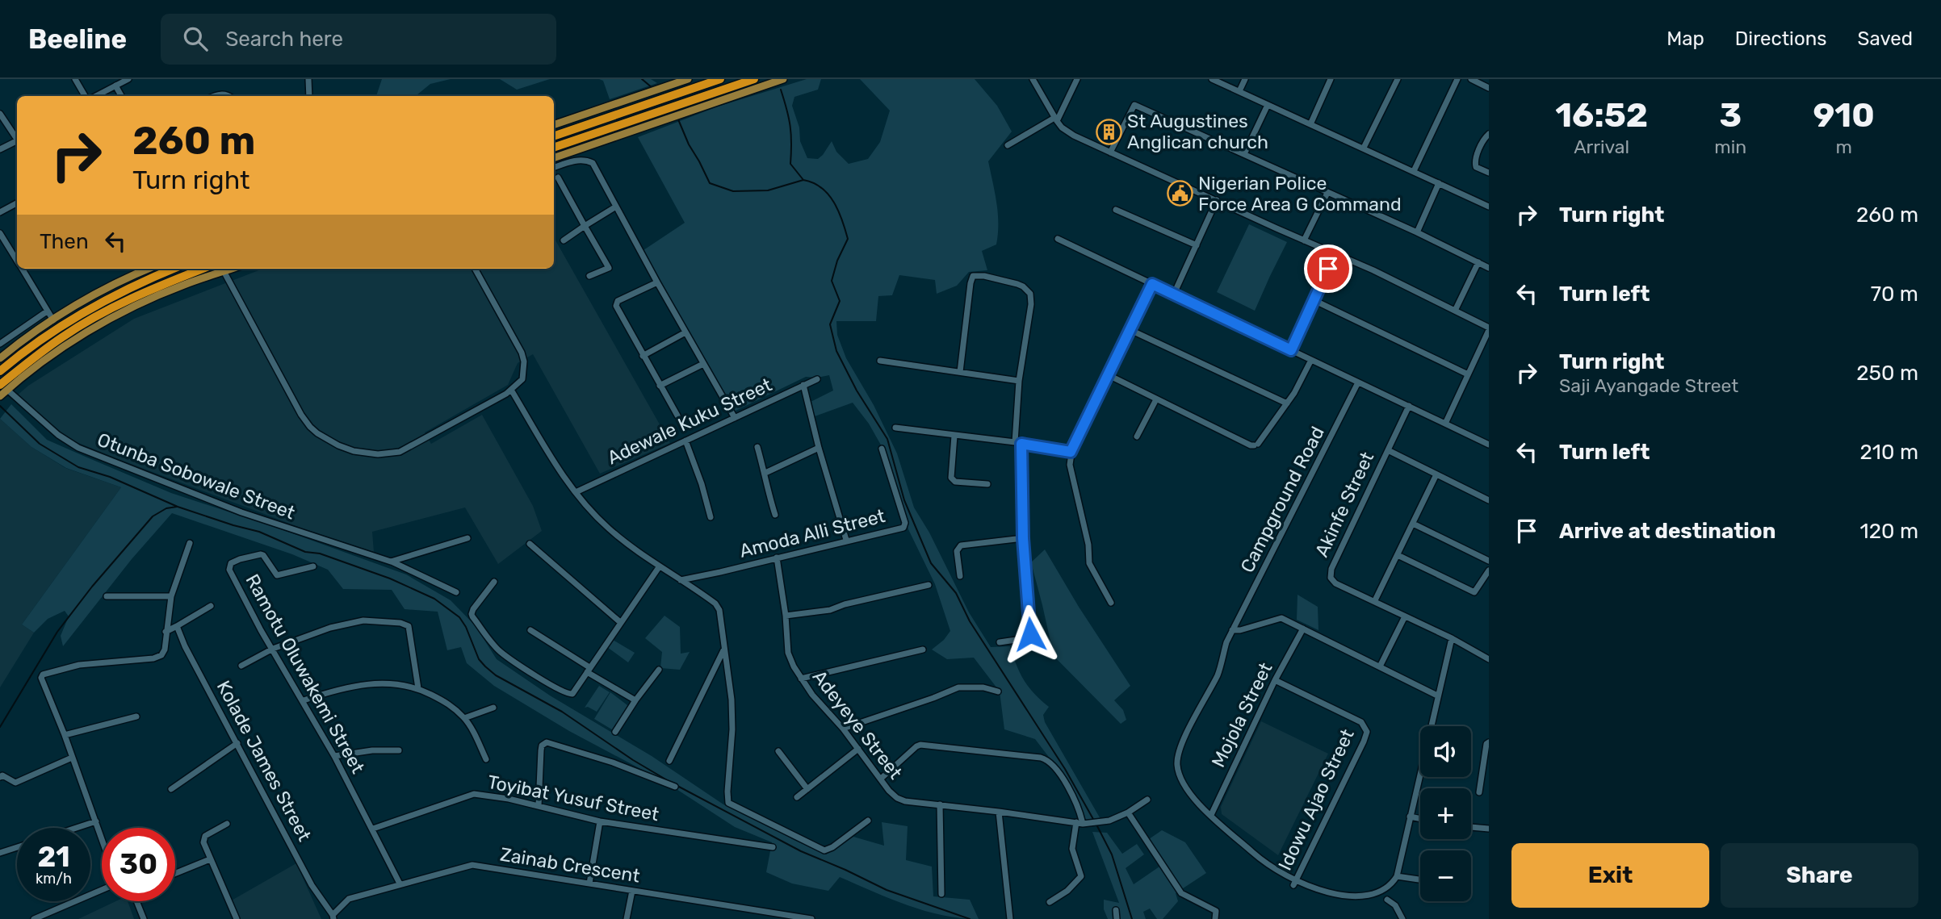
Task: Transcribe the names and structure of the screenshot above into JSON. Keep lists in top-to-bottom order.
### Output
{
  "streets": {
    "street": [
      "Adewale Kuku Street",
      "Otunba Sobowale Street",
      "Campground Road",
      "Akinfe Street",
      "Amoda Alli Street",
      "Ramotu Oluwakemi Street",
      "Mojola Street",
      "Adeyeye Street",
      "Kolade James Street",
      "Toyibat Yusuf Street",
      "Idowu Ajao Street",
      "Zainab Crescent"
    ]
  },
  "crossings": [
    ["Campground Road", "Mojola Street"],
    ["Campground Road", "Idowu Ajao Street"],
    ["Amoda Alli Street", "Adeyeye Street"],
    ["Ramotu Oluwakemi Street", "Toyibat Yusuf Street"],
    ["Ramotu Oluwakemi Street", "Zainab Crescent"],
    ["Mojola Street", "Idowu Ajao Street"],
    ["Kolade James Street", "Zainab Crescent"]
  ],
  "places": {
    "building": ["St Augustines Anglican church"],
    "public building": ["Nigerian Police Force Area G Command"]
  },
  "page": {
    "header": "Beeline",
    "search": "Search here",
    "nav": ["Map", "Directions", "Saved"],
    "eta": [
      "16:52",
      "Arrival",
      "3",
      "min",
      "910",
      "m"
    ],
    "turn": ["260 m", "Turn right"],
    "list": [
      {
        "name": "Turn right",
        "value": "260 m"
      },
      {
        "name": "Turn left",
        "value": "70 m"
      },
      {
        "name": "Turn right",
        "note": "Saji Ayangade Street",
        "value": "250 m"
      },
      {
        "name": "Turn left",
        "value": "210 m"
      },
      {
        "name": "Arrive at destination",
        "value": "120 m"
      }
    ],
    "then": "Then",
    "map_buttons": ["+", "−"],
    "speed": "21 km/h",
    "limit": "30",
    "buttons": ["Exit", "Share"]
  }
}
